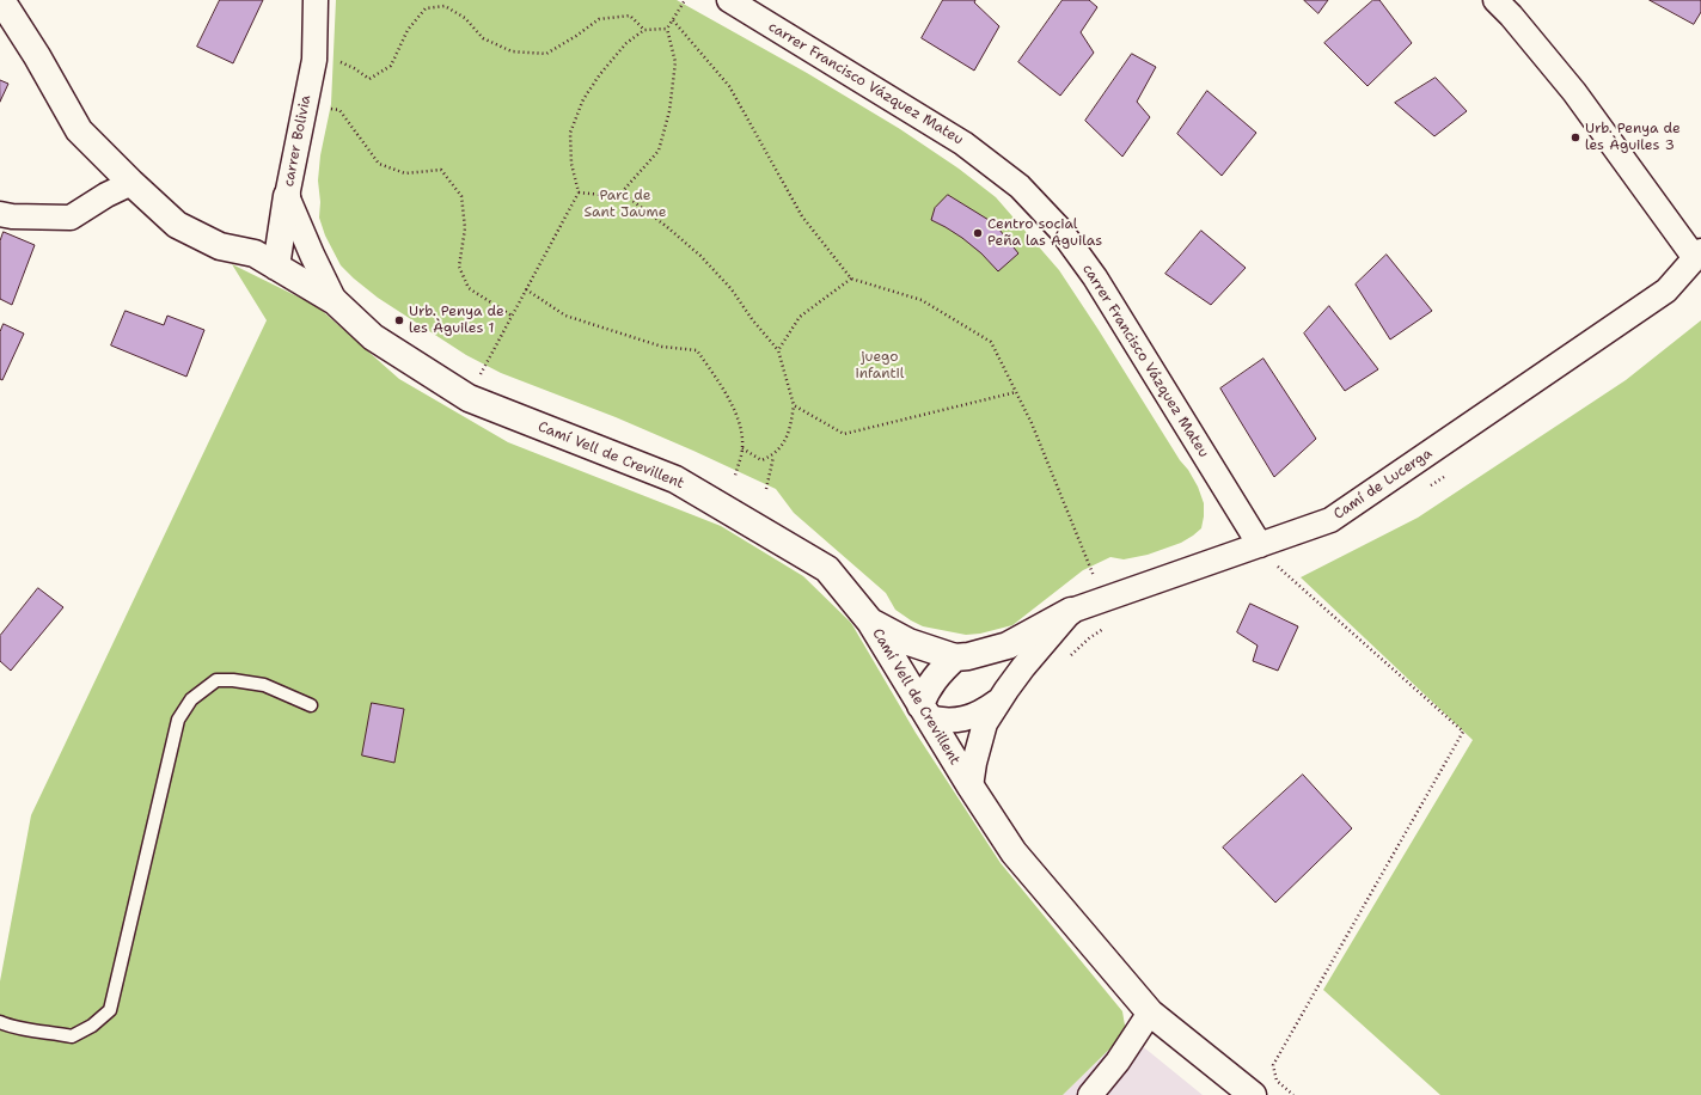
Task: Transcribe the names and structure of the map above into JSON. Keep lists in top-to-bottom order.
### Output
{
  "streets": {
    "street": [
      "carrer Francisco Vázquez Mateu",
      "carrer Bolivia",
      "Camí Vell de Crevillent",
      "Camí de Lucerga"
    ]
  },
  "crossings": [
    ["carrer Francisco Vázquez Mateu", "Camí de Lucerga"],
    ["carrer Bolivia", "Camí Vell de Crevillent"],
    ["Camí Vell de Crevillent", "Camí de Lucerga"]
  ],
  "parks": ["Parc de Sant Jaume", "juego infantil"],
  "places": ["Urb. Penya de les Àguiles 3", "Centro social Peña las Águilas", "Urb. Penya de les Àguiles 1"]
}
